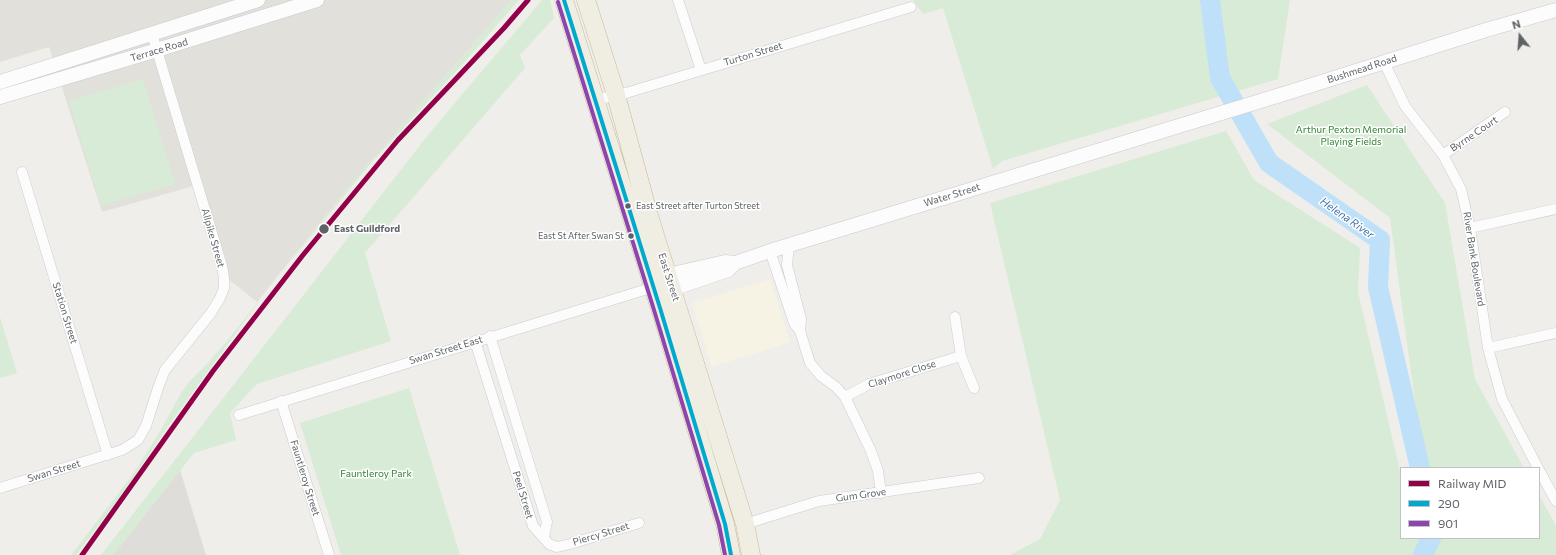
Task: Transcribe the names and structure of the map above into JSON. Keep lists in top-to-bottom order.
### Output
{
  "streets": {
    "highway": ["East Street"],
    "main road": ["Terrace Road", "Bushmead Road", "Water Street"],
    "street": [
      "Turton Street",
      "Byrne Court",
      "Allpike Street",
      "River Bank Boulevard",
      "Station Street",
      "Swan Street East",
      "Claymore Close",
      "Swan Street",
      "Fauntleroy Street",
      "Peel Street",
      "Gum Grove",
      "Piercy Street"
    ]
  },
  "crossings": [
    ["Terrace Road", "Allpike Street"],
    ["Turton Street", "East Street"],
    ["Bushmead Road", "Water Street"],
    ["Bushmead Road", "River Bank Boulevard"],
    ["Byrne Court", "River Bank Boulevard"],
    ["Water Street", "East Street"],
    ["Water Street", "Swan Street East"],
    ["Allpike Street", "Station Street"],
    ["Allpike Street", "Swan Street"],
    ["East Street", "Swan Street East"],
    ["East Street", "Gum Grove"],
    ["Station Street", "Swan Street"],
    ["Swan Street East", "Fauntleroy Street"],
    ["Swan Street East", "Peel Street"],
    ["Peel Street", "Piercy Street"]
  ],
  "water": ["Helena River"],
  "parks": ["Arthur Pexton Memorial Playing Fields", "Fauntleroy Park"],
  "places": ["East Street after Turton Street", "East Guildford", "East St After Swan St"],
  "lines": ["rail line MID", "transit line 290", "transit line 901"],
  "legend": ["Railway MID", "290", "901"],
  "north": "top"
}
